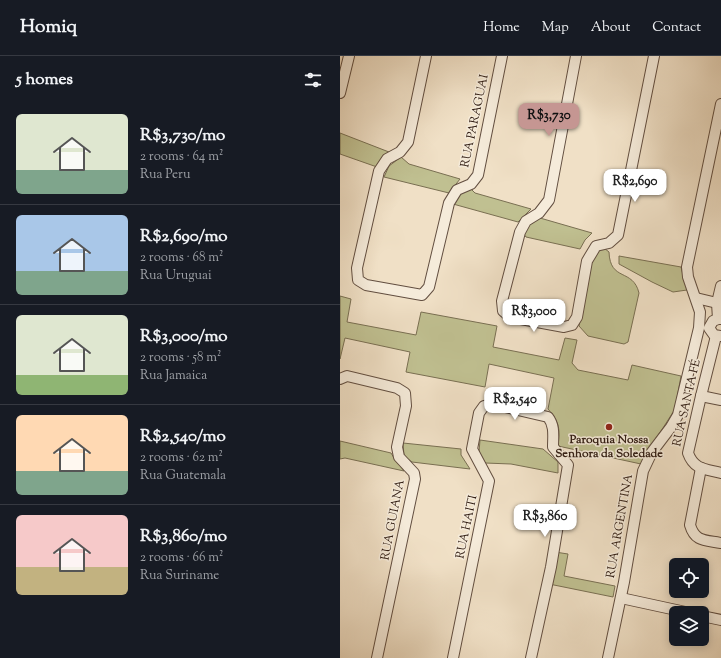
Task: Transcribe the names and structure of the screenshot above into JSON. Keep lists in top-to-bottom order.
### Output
{
  "streets": {
    "street": [
      "RUA PARAGUAI",
      "RUA SANTA FÉ",
      "RUA GUIANA",
      "RUA ARGENTINA",
      "RUA HAITI"
    ]
  },
  "places": ["Paroquia Nossa Senhora da Soledade"],
  "page": {
    "header": "Homiq",
    "nav": [
      "Home",
      "Map",
      "About",
      "Contact"
    ],
    "heading": "5 homes",
    "price": [
      "R$3,730",
      "R$2,690",
      "R$3,000",
      "R$2,540",
      "R$3,860"
    ],
    "list": [
      {
        "name": "R$3,730/mo",
        "note": "2 rooms · 64 m² · Rua Peru"
      },
      {
        "name": "R$2,690/mo",
        "note": "2 rooms · 68 m² · Rua Uruguai"
      },
      {
        "name": "R$3,000/mo",
        "note": "2 rooms · 58 m² · Rua Jamaica"
      },
      {
        "name": "R$2,540/mo",
        "note": "2 rooms · 62 m² · Rua Guatemala"
      },
      {
        "name": "R$3,860/mo",
        "note": "2 rooms · 66 m² · Rua Suriname"
      }
    ]
  }
}
